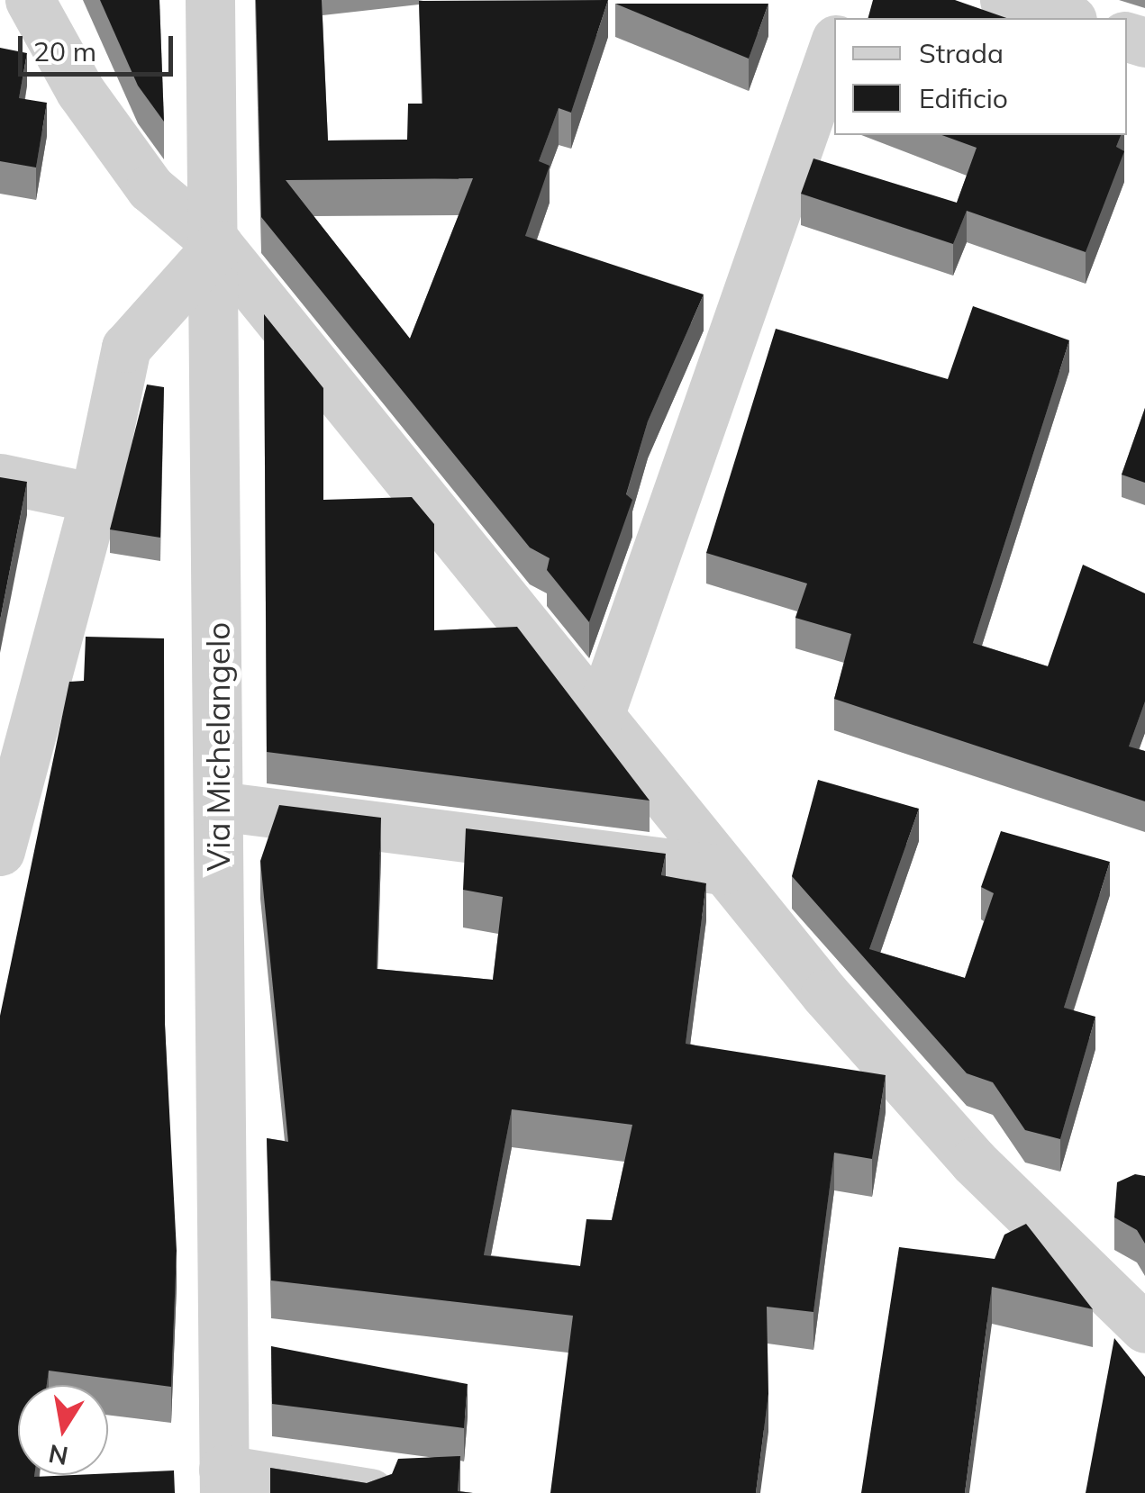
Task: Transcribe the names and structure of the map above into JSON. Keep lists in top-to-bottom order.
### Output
{
  "streets": {
    "street": ["Via Michelangelo"]
  },
  "legend": ["Strada", "Edificio"],
  "scale_bar": "20 m",
  "north": "bottom"
}
